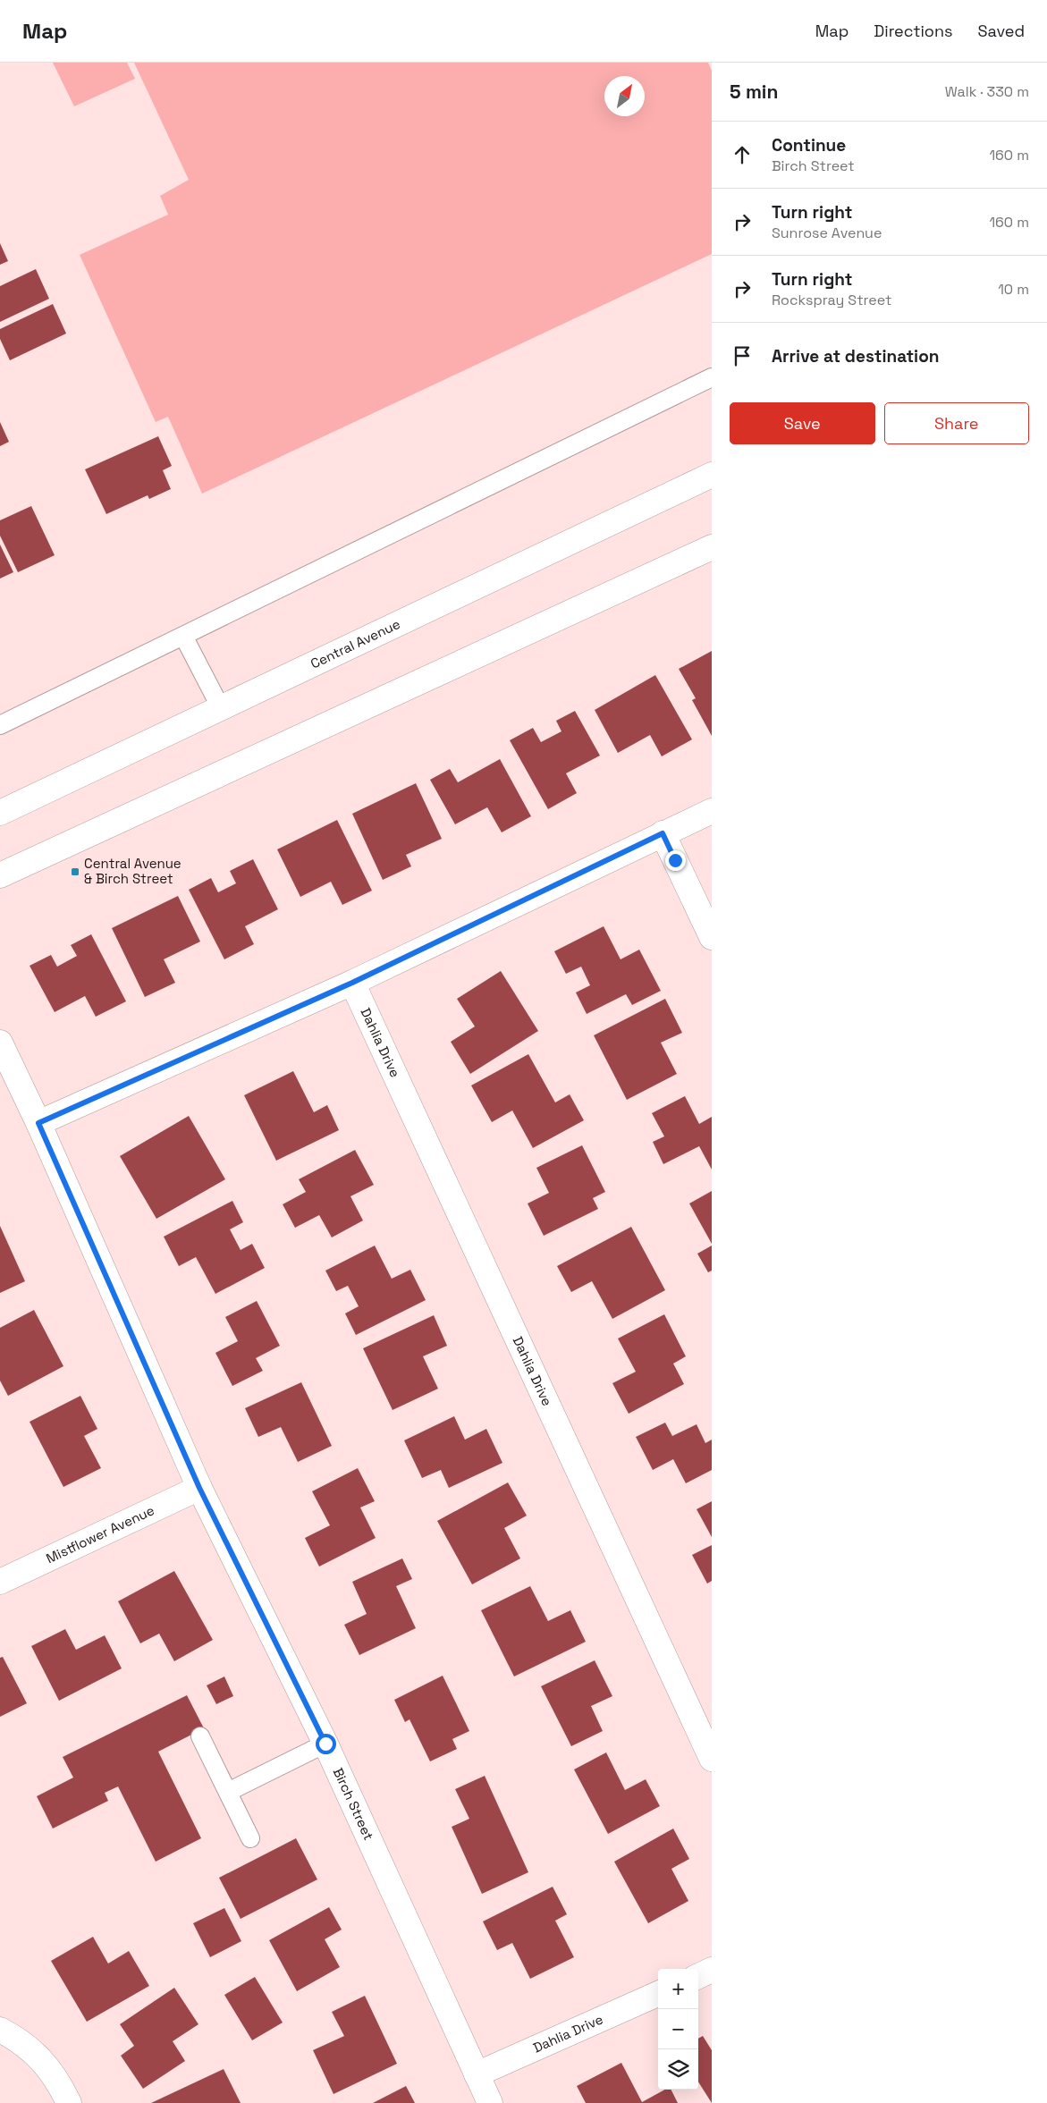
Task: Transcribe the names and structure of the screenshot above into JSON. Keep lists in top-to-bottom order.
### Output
{
  "streets": {
    "street": [
      "Central Avenue",
      "Dahlia Drive",
      "Mistflower Avenue",
      "Birch Street"
    ]
  },
  "crossings": [
    ["Dahlia Drive", "Birch Street"],
    ["Mistflower Avenue", "Birch Street"]
  ],
  "places": {
    "transit": ["Central Avenue & Birch Street"]
  },
  "north": "top right",
  "page": {
    "header": "Map",
    "nav": ["Map", "Directions", "Saved"],
    "heading": ["5 min", "Walk · 330 m"],
    "list": [
      ["Continue", "Birch Street", "160 m"],
      ["Turn right", "Sunrose Avenue", "160 m"],
      ["Turn right", "Rockspray Street", "10 m"],
      "Arrive at destination"
    ],
    "buttons": ["Save", "Share"],
    "map_buttons": ["+", "−"]
  }
}
